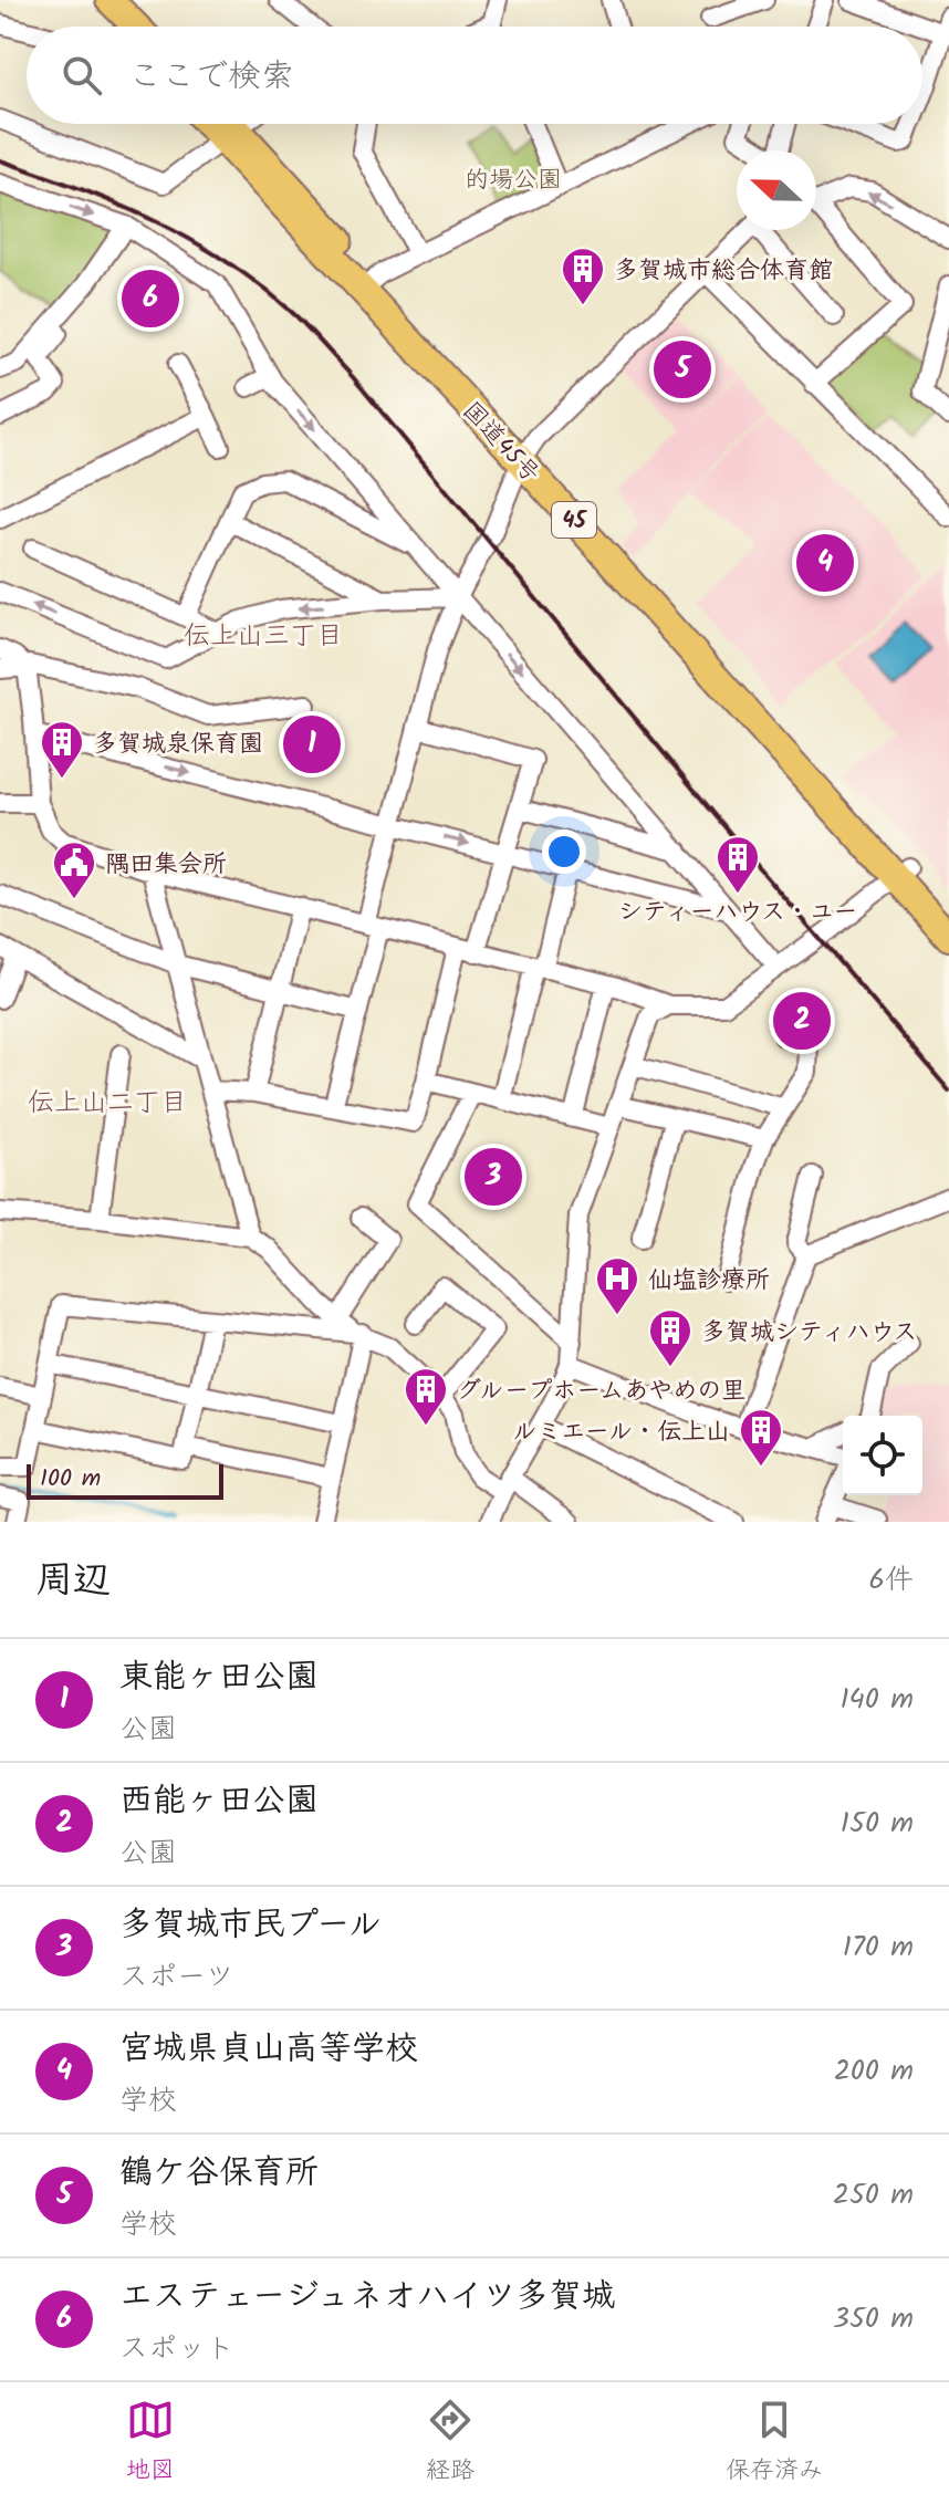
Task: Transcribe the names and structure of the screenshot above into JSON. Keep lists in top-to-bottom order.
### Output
{
  "streets": {
    "highway": ["国道45号", "45"]
  },
  "districts": ["伝上山三丁目", "伝上山二丁目"],
  "parks": ["的場公園"],
  "places": {
    "building": [
      "多賀城市総合体育館",
      "多賀城泉保育園",
      "シティーハウス・ユー",
      "多賀城シティハウス",
      "グループホームあやめの里",
      "ルミエール・伝上山"
    ],
    "public building": ["隅田集会所"],
    "hospital": ["仙塩診療所"]
  },
  "scale_bar": "100 m",
  "north": "left",
  "page": {
    "search": "ここで検索",
    "pins": [
      "6",
      "5",
      "4",
      "1",
      "2",
      "3"
    ],
    "scale": "100 m",
    "heading": ["周辺", "6件"],
    "list": [
      {
        "mark": "1",
        "name": "東能ヶ田公園",
        "note": "公園",
        "value": "140 m"
      },
      {
        "mark": "2",
        "name": "西能ヶ田公園",
        "note": "公園",
        "value": "150 m"
      },
      {
        "mark": "3",
        "name": "多賀城市民プール",
        "note": "スポーツ",
        "value": "170 m"
      },
      {
        "mark": "4",
        "name": "宮城県貞山高等学校",
        "note": "学校",
        "value": "200 m"
      },
      {
        "mark": "5",
        "name": "鶴ケ谷保育所",
        "note": "学校",
        "value": "250 m"
      },
      {
        "mark": "6",
        "name": "エステェージュネオハイツ多賀城",
        "note": "スポット",
        "value": "350 m"
      }
    ],
    "nav": ["地図", "経路", "保存済み"]
  }
}
